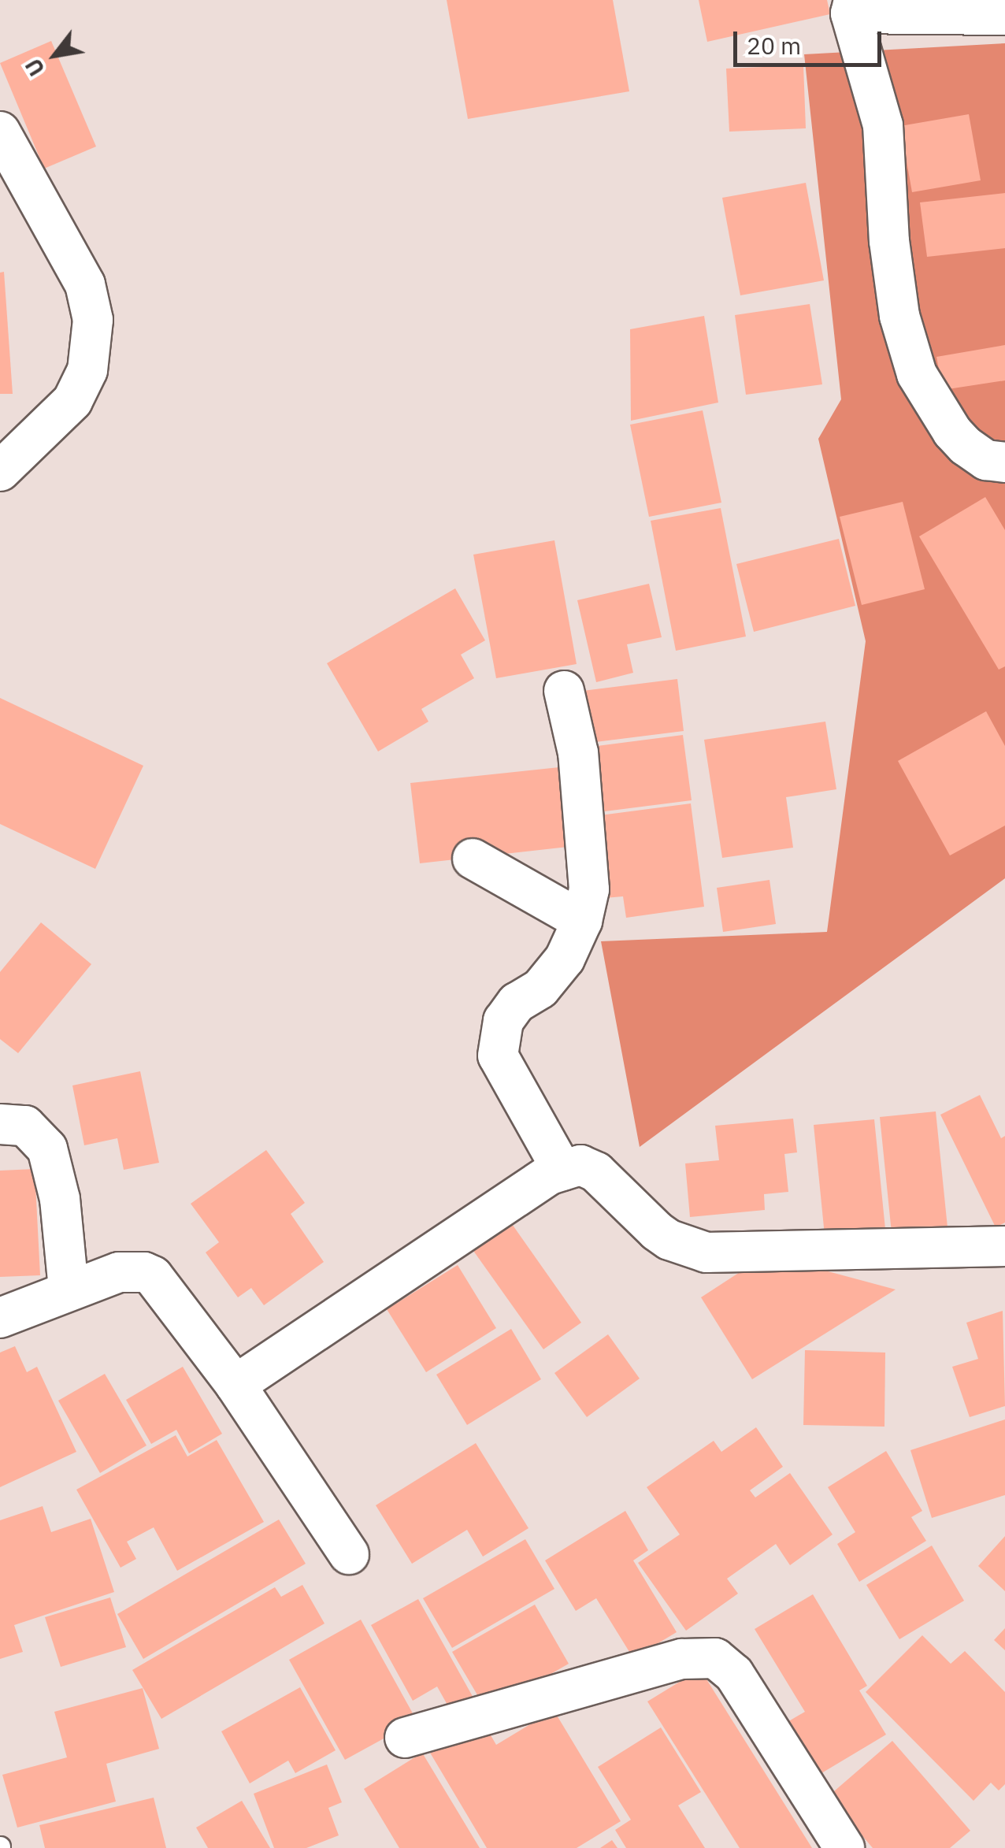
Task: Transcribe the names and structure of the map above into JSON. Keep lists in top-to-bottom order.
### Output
{
  "scale_bar": "20 m",
  "north": "bottom left"
}
